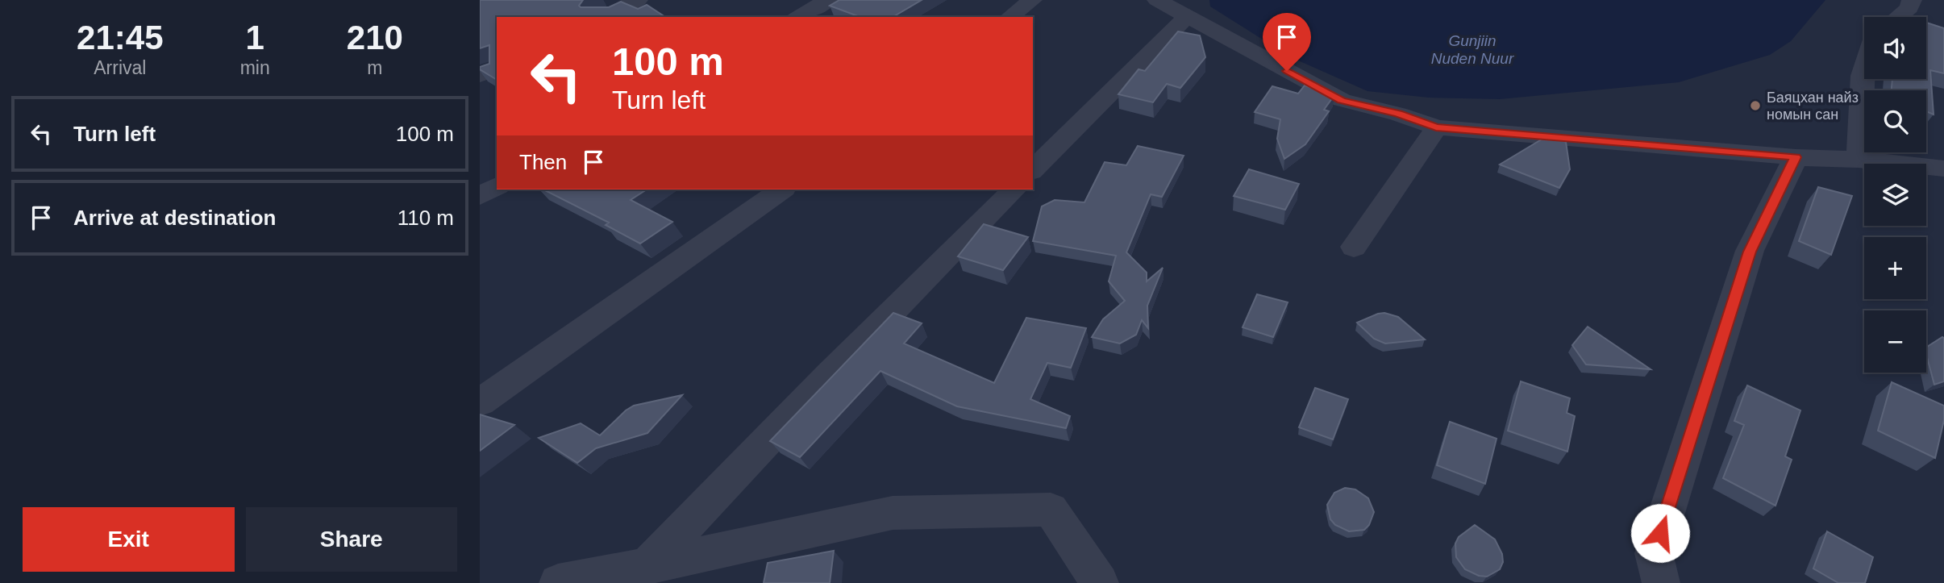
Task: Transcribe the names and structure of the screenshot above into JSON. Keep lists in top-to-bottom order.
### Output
{
  "water": ["Gunjiin Nuden Nuur"],
  "places": ["Баяцхан найз номын сан"],
  "page": {
    "eta": [
      "21:45",
      "Arrival",
      "1",
      "min",
      "210",
      "m"
    ],
    "map_buttons": ["+", "−"],
    "turn": ["100 m", "Turn left"],
    "list": [
      {
        "name": "Turn left",
        "value": "100 m"
      },
      {
        "name": "Arrive at destination",
        "value": "110 m"
      }
    ],
    "then": "Then",
    "buttons": ["Exit", "Share"]
  }
}
